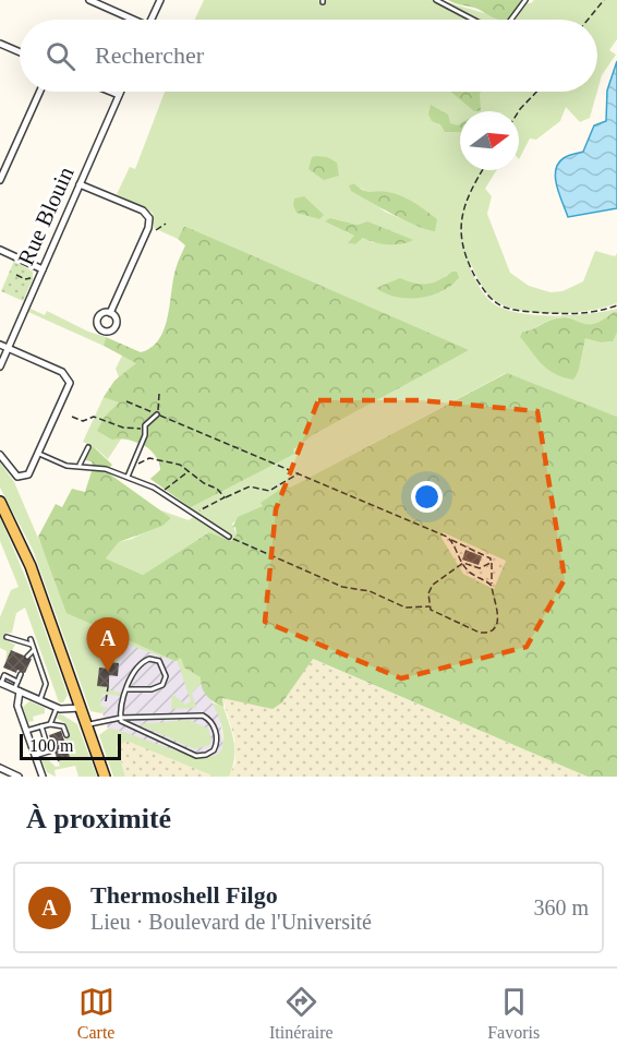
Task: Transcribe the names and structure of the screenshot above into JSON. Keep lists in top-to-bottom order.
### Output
{
  "streets": {
    "street": ["Rue Blouin"]
  },
  "scale_bar": "100 m",
  "north": "right",
  "page": {
    "search": "Rechercher",
    "pins": "A",
    "scale": "100 m",
    "heading": "À proximité",
    "list": [
      {
        "mark": "A",
        "name": "Thermoshell Filgo",
        "note": "Lieu · Boulevard de l'Université",
        "value": "360 m"
      }
    ],
    "nav": ["Carte", "Itinéraire", "Favoris"]
  }
}
